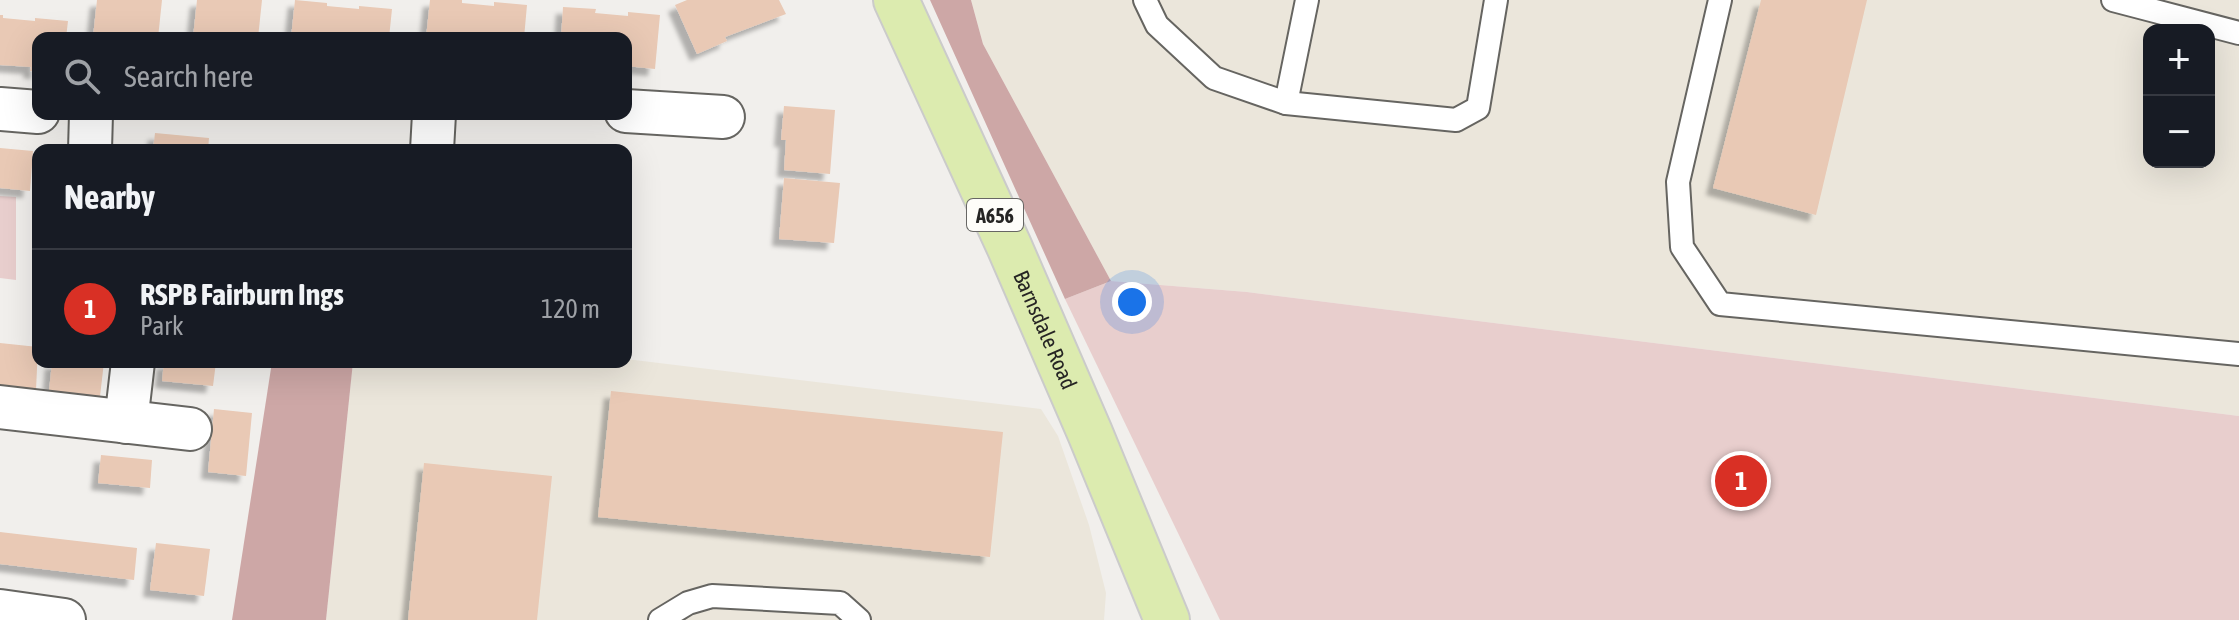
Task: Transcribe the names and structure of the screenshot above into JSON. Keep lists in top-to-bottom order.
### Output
{
  "streets": {
    "main road": ["A656", "Barnsdale Road"]
  },
  "page": {
    "map_buttons": ["+", "−"],
    "search": "Search here",
    "heading": "Nearby",
    "list": [
      {
        "mark": "1",
        "name": "RSPB Fairburn Ings",
        "note": "Park",
        "value": "120 m"
      }
    ],
    "pins": "1"
  }
}
